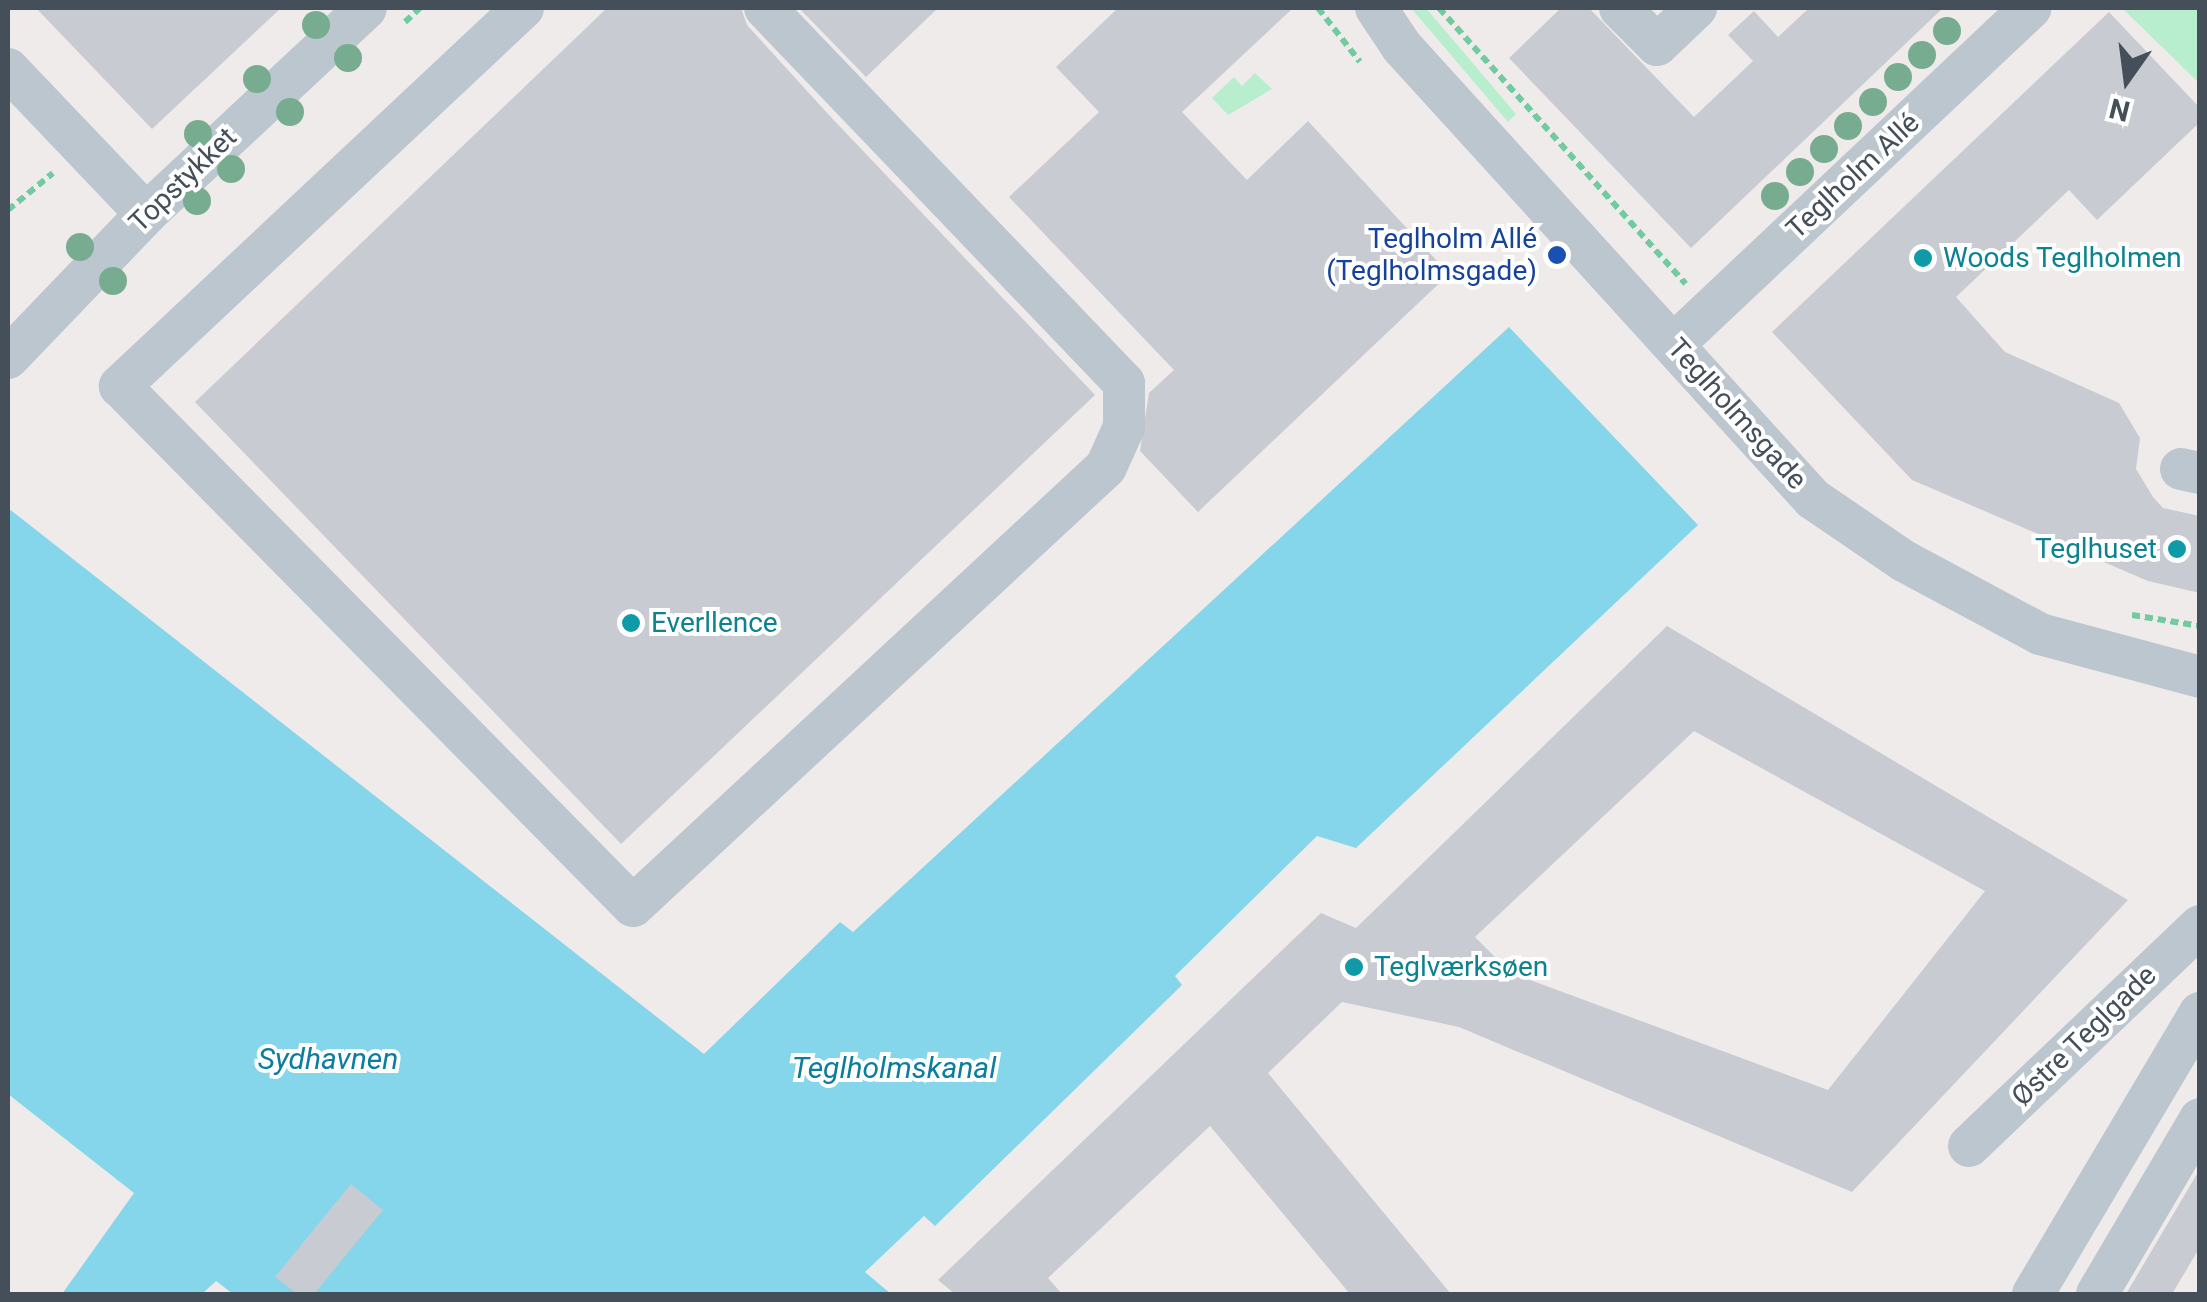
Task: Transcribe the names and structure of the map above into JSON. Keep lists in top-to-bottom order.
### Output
{
  "streets": {
    "street": [
      "Teglholm Allé",
      "Topstykket",
      "Teglholmsgade",
      "Østre Teglgade"
    ]
  },
  "crossings": [
    ["Teglholm Allé", "Teglholmsgade"]
  ],
  "water": ["Sydhavnen", "Teglholmskanal"],
  "places": [
    "Teglholm Allé (Teglholmsgade)",
    "Woods Teglholmen",
    "Teglhuset",
    "Everllence",
    "Teglværksøen"
  ],
  "north": "bottom"
}
